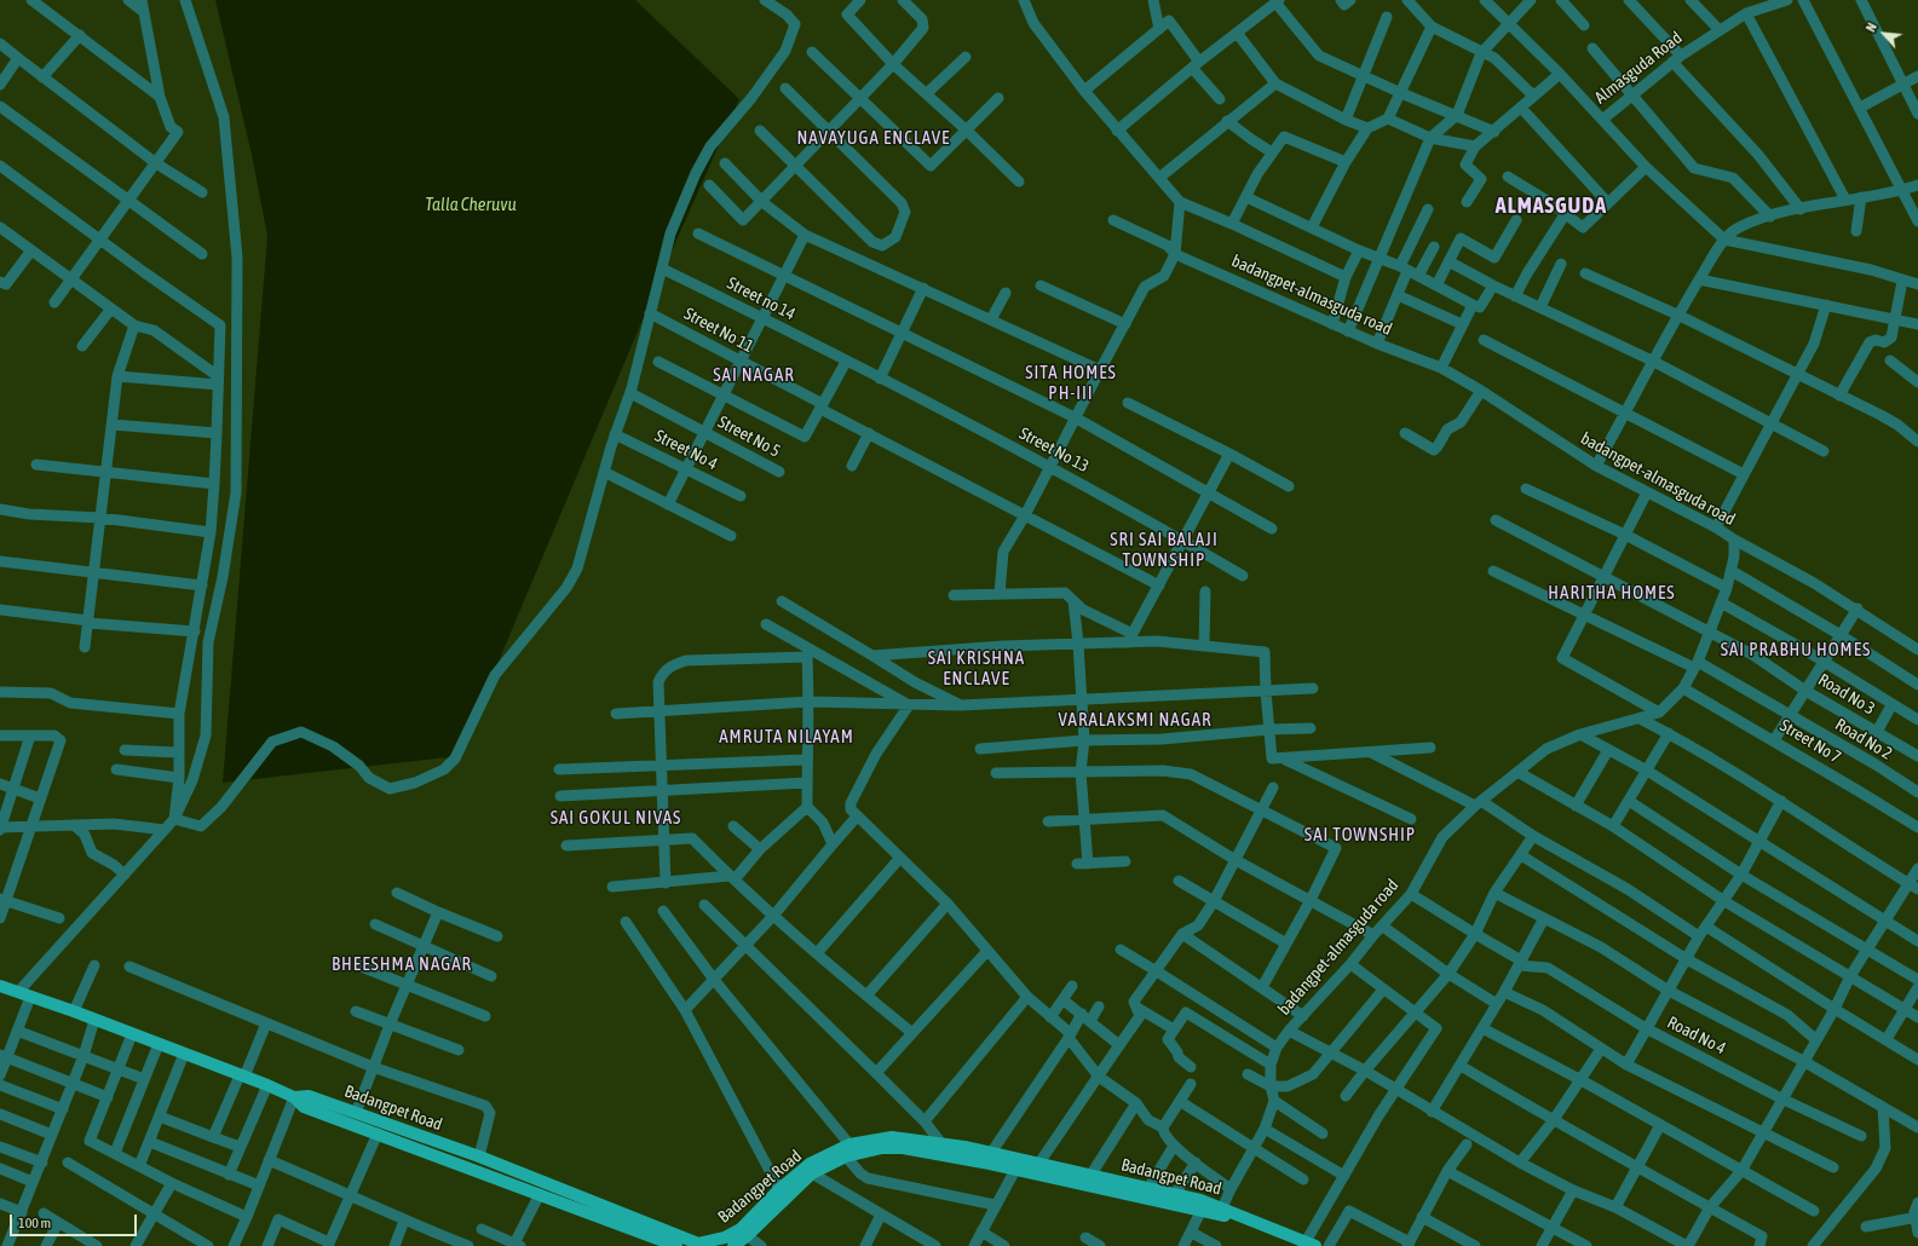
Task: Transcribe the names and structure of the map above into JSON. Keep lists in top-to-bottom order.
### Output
{
  "streets": {
    "main road": ["Badangpet Road"],
    "street": [
      "Almasguda Road",
      "badangpet-almasguda road",
      "Street no 14",
      "Street No 11",
      "Street No 5",
      "Street No 4",
      "Street No 13",
      "Road No 3",
      "Road No 2",
      "Street No 7",
      "Road No 4"
    ]
  },
  "crossings": [
    ["badangpet-almasguda road", "Road No 3"],
    ["badangpet-almasguda road", "Road No 2"],
    ["badangpet-almasguda road", "Street No 7"],
    ["Street no 14", "Street No 13"]
  ],
  "districts": [
    "NAVAYUGA ENCLAVE",
    "ALMASGUDA",
    "SITA HOMES PH-III",
    "SAI NAGAR",
    "SRI SAI BALAJI TOWNSHIP",
    "HARITHA HOMES",
    "SAI PRABHU HOMES",
    "SAI KRISHNA ENCLAVE",
    "VARALAKSMI NAGAR",
    "AMRUTA NILAYAM",
    "SAI GOKUL NIVAS",
    "SAI TOWNSHIP",
    "BHEESHMA NAGAR"
  ],
  "water": ["Talla Cheruvu"],
  "scale_bar": "100 m",
  "north": "top left"
}
